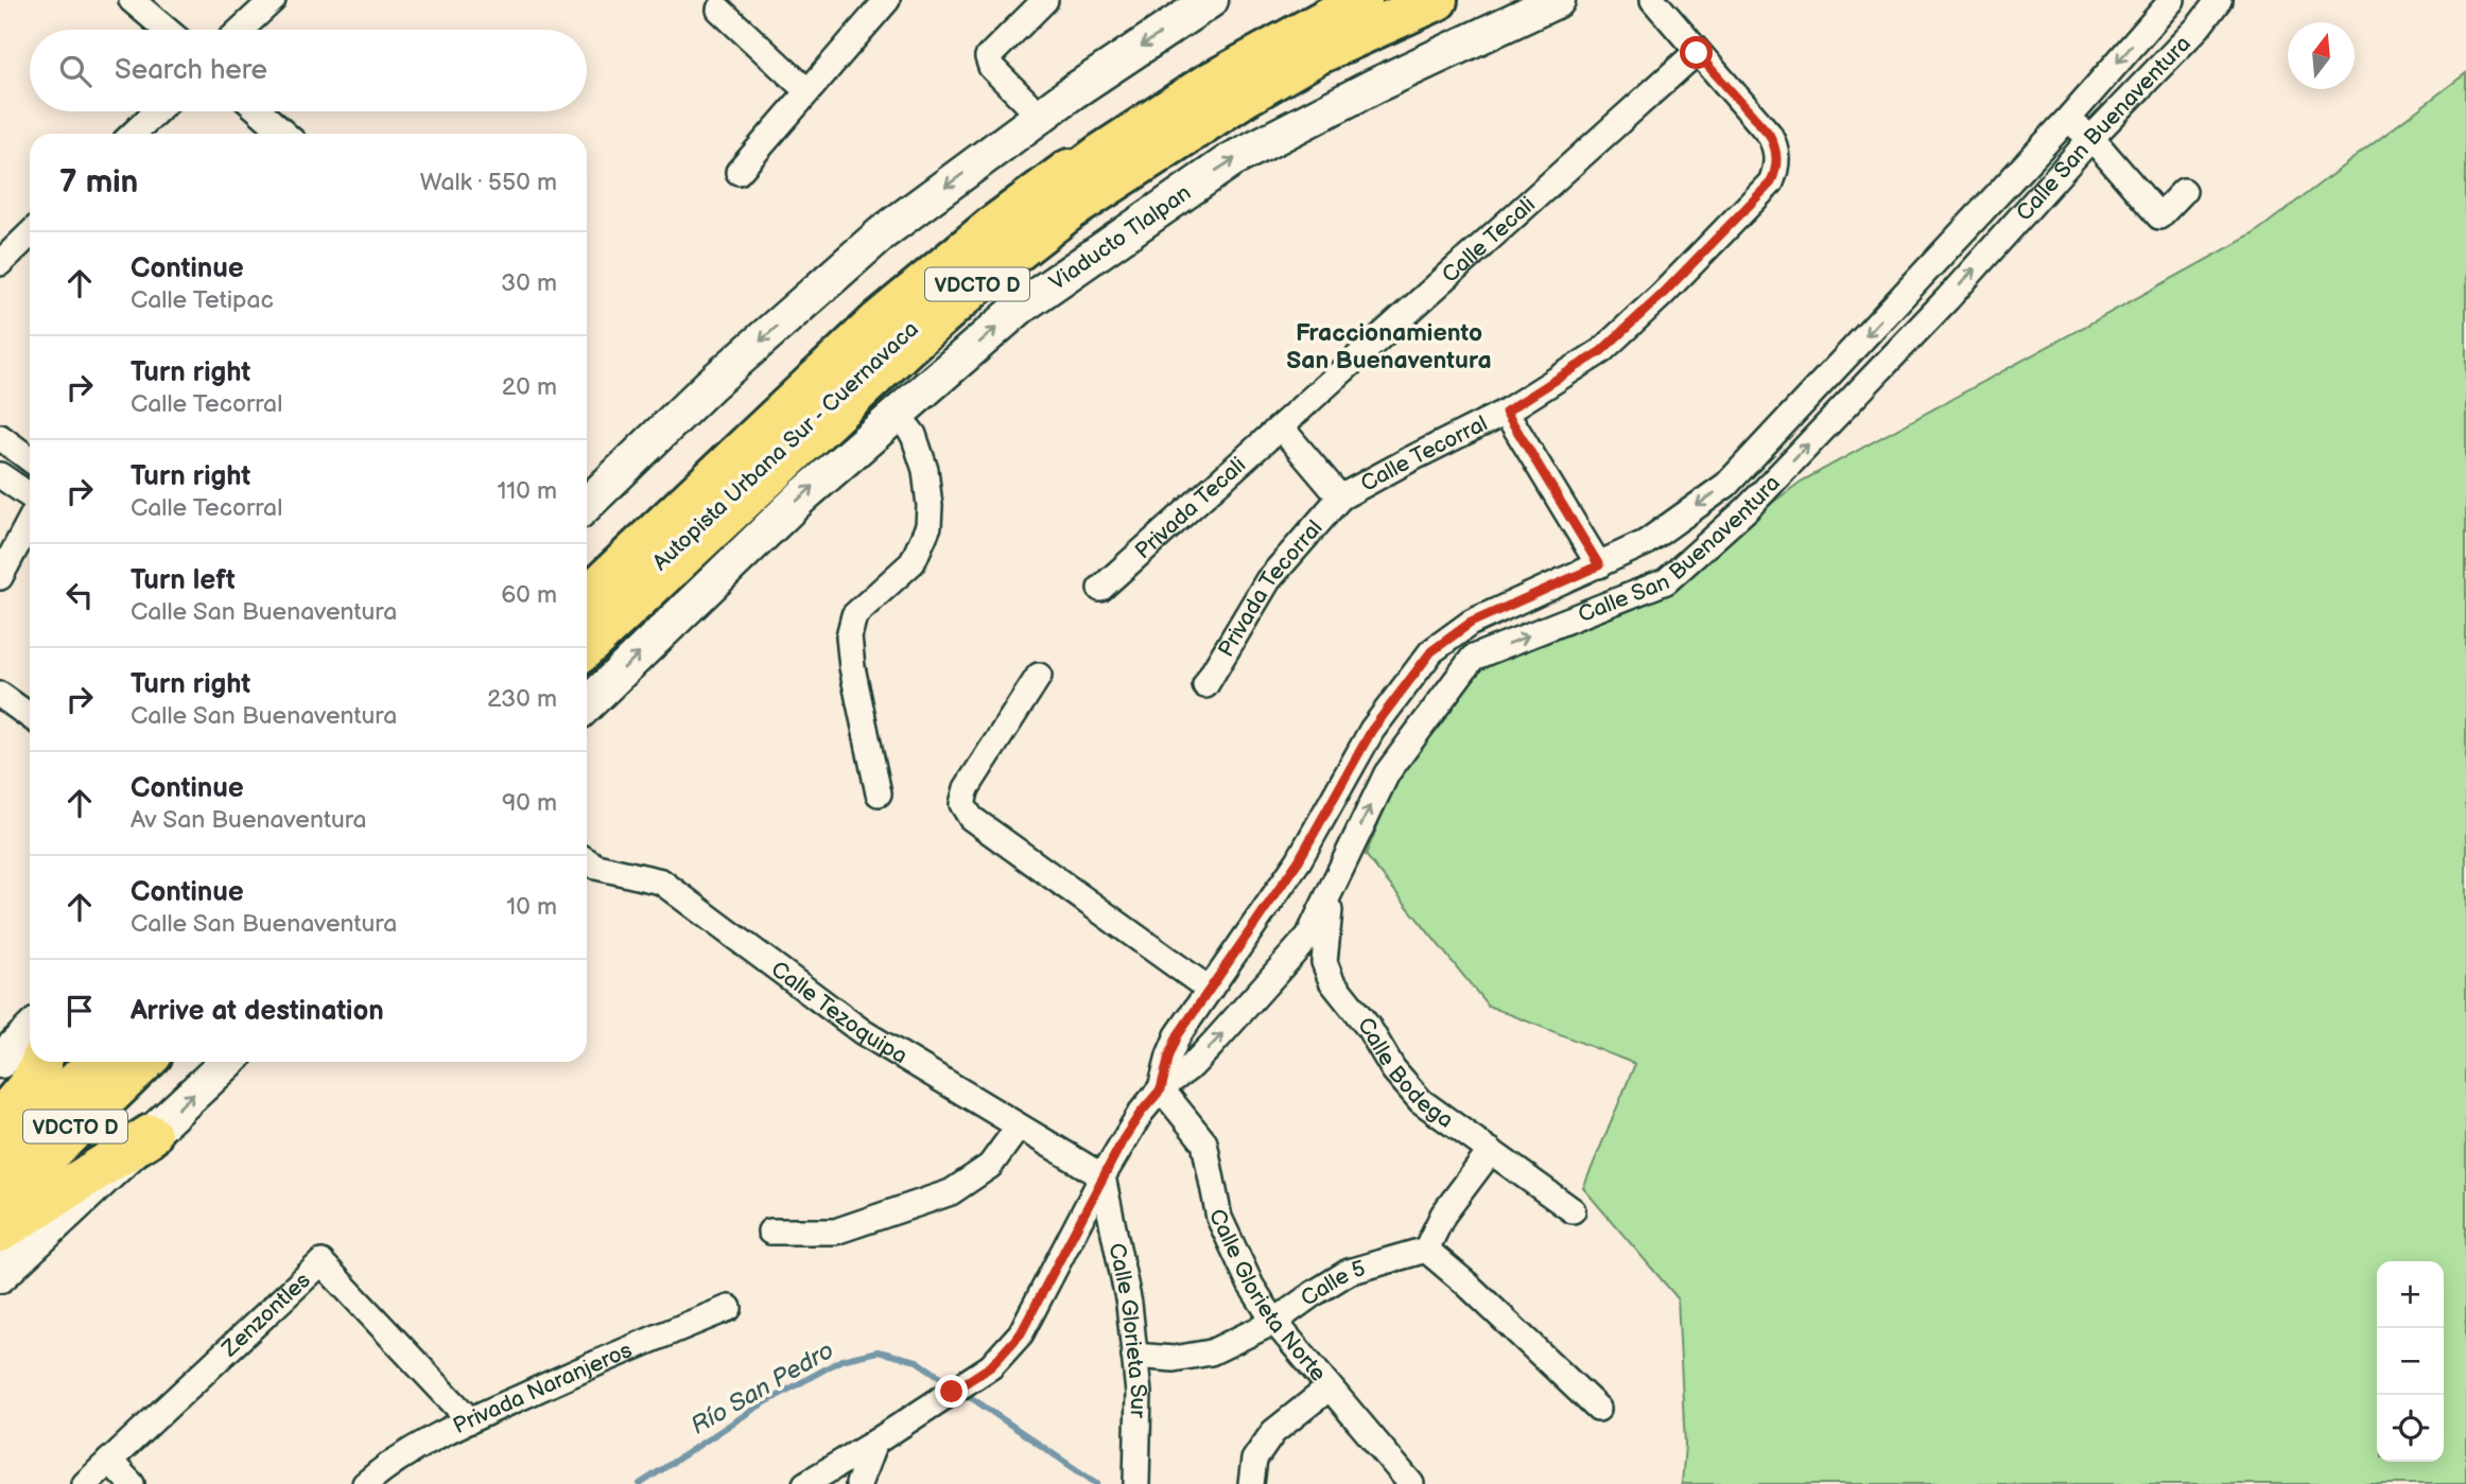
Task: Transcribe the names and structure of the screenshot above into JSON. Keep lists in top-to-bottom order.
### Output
{
  "streets": {
    "highway": ["VDCTO D", "Autopista Urbana Sur - Cuernavaca"],
    "main road": ["Viaducto Tlalpan"],
    "street": [
      "Calle San Buenaventura",
      "Calle Tecali",
      "Calle Tecorral",
      "Privada Tecali",
      "Privada Tecorral",
      "Calle Tezoquipa",
      "Calle Bodega",
      "Calle 5",
      "Calle Glorieta Norte",
      "Zenzontles",
      "Calle Glorieta Sur",
      "Privada Naranjeros"
    ]
  },
  "crossings": [
    ["Calle San Buenaventura", "Calle Tecorral"],
    ["Calle San Buenaventura", "Calle Tezoquipa"],
    ["Calle San Buenaventura", "Calle Bodega"],
    ["Calle San Buenaventura", "Calle Glorieta Norte"],
    ["Calle San Buenaventura", "Calle Glorieta Sur"],
    ["Calle Tecali", "Calle Tecorral"],
    ["Calle Tecali", "Privada Tecali"],
    ["Calle Tecorral", "Privada Tecali"],
    ["Calle Tecorral", "Privada Tecorral"],
    ["Calle Tezoquipa", "Calle Glorieta Sur"],
    ["Calle 5", "Calle Glorieta Norte"],
    ["Calle 5", "Calle Glorieta Sur"],
    ["Zenzontles", "Privada Naranjeros"]
  ],
  "districts": ["Fraccionamiento San Buenaventura"],
  "water": ["Río San Pedro"],
  "north": "top",
  "page": {
    "search": "Search here",
    "heading": ["7 min", "Walk · 550 m"],
    "list": [
      ["Continue", "Calle Tetipac", "30 m"],
      ["Turn right", "Calle Tecorral", "20 m"],
      ["Turn right", "Calle Tecorral", "110 m"],
      ["Turn left", "Calle San Buenaventura", "60 m"],
      ["Turn right", "Calle San Buenaventura", "230 m"],
      ["Continue", "Av San Buenaventura", "90 m"],
      ["Continue", "Calle San Buenaventura", "10 m"],
      "Arrive at destination"
    ],
    "map_buttons": ["+", "−"]
  }
}
